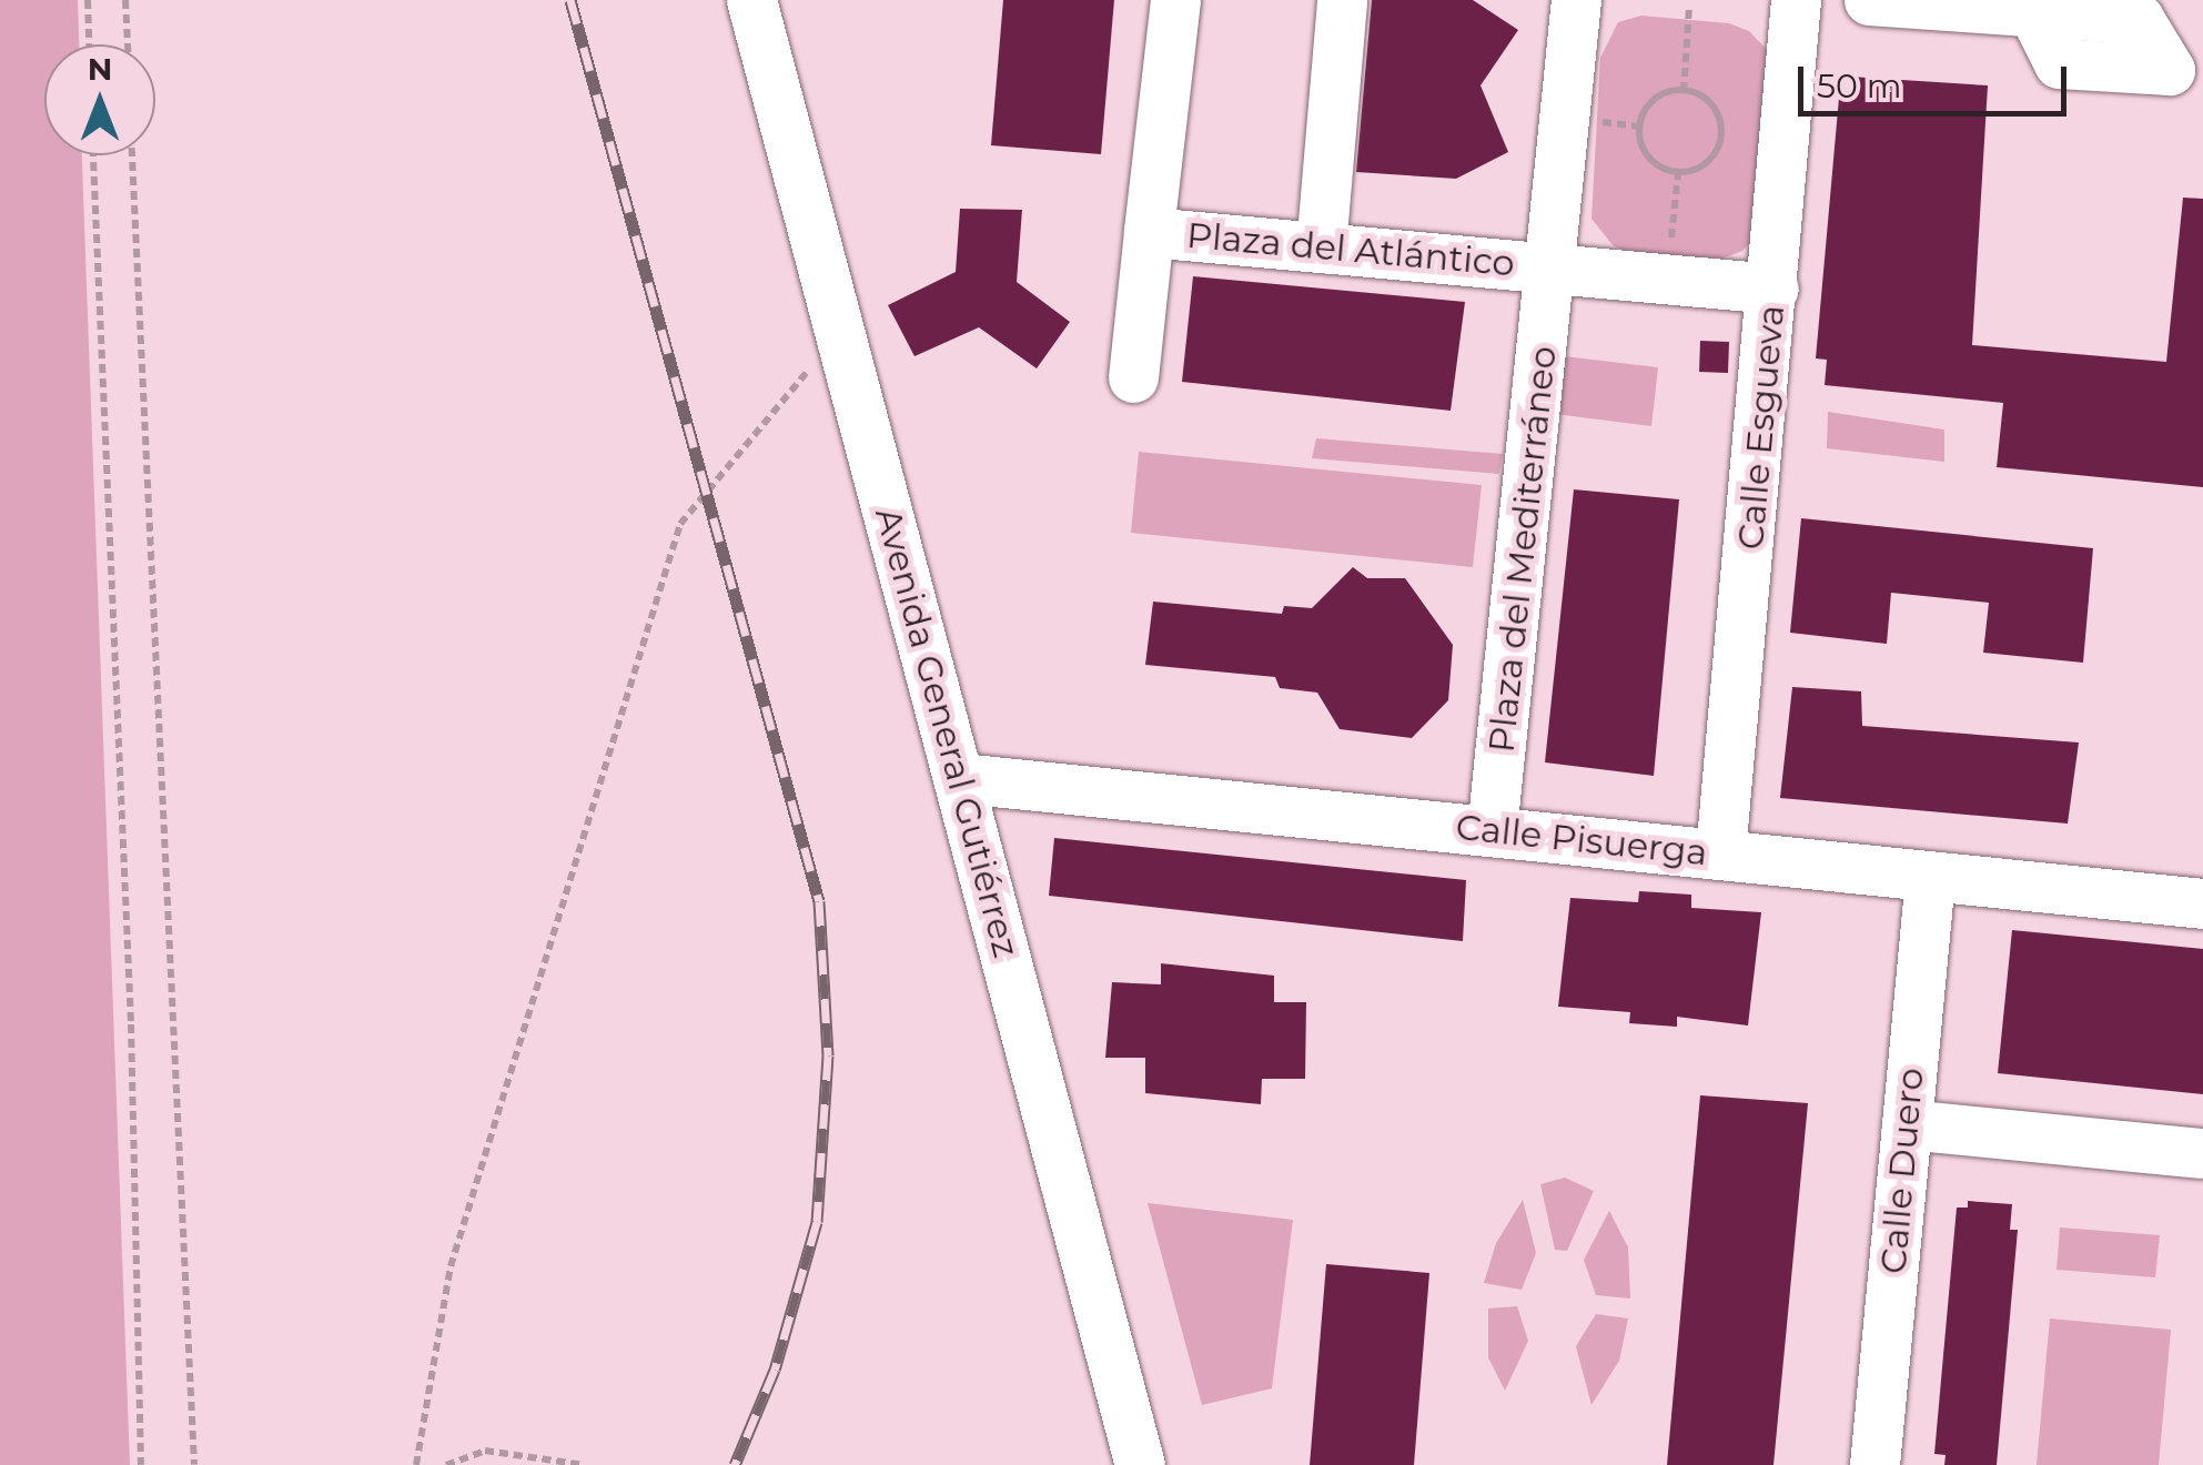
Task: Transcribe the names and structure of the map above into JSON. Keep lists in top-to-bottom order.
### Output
{
  "streets": {
    "street": [
      "Plaza del Atlántico",
      "Calle Esgueva",
      "Plaza del Mediterráneo",
      "Avenida General Gutiérrez",
      "Calle Pisuerga",
      "Calle Duero"
    ]
  },
  "crossings": [
    ["Plaza del Atlántico", "Plaza del Mediterráneo"],
    ["Calle Esgueva", "Calle Pisuerga"],
    ["Plaza del Mediterráneo", "Calle Pisuerga"],
    ["Avenida General Gutiérrez", "Calle Pisuerga"],
    ["Calle Pisuerga", "Calle Duero"]
  ],
  "scale_bar": "50 m",
  "north": "top"
}
